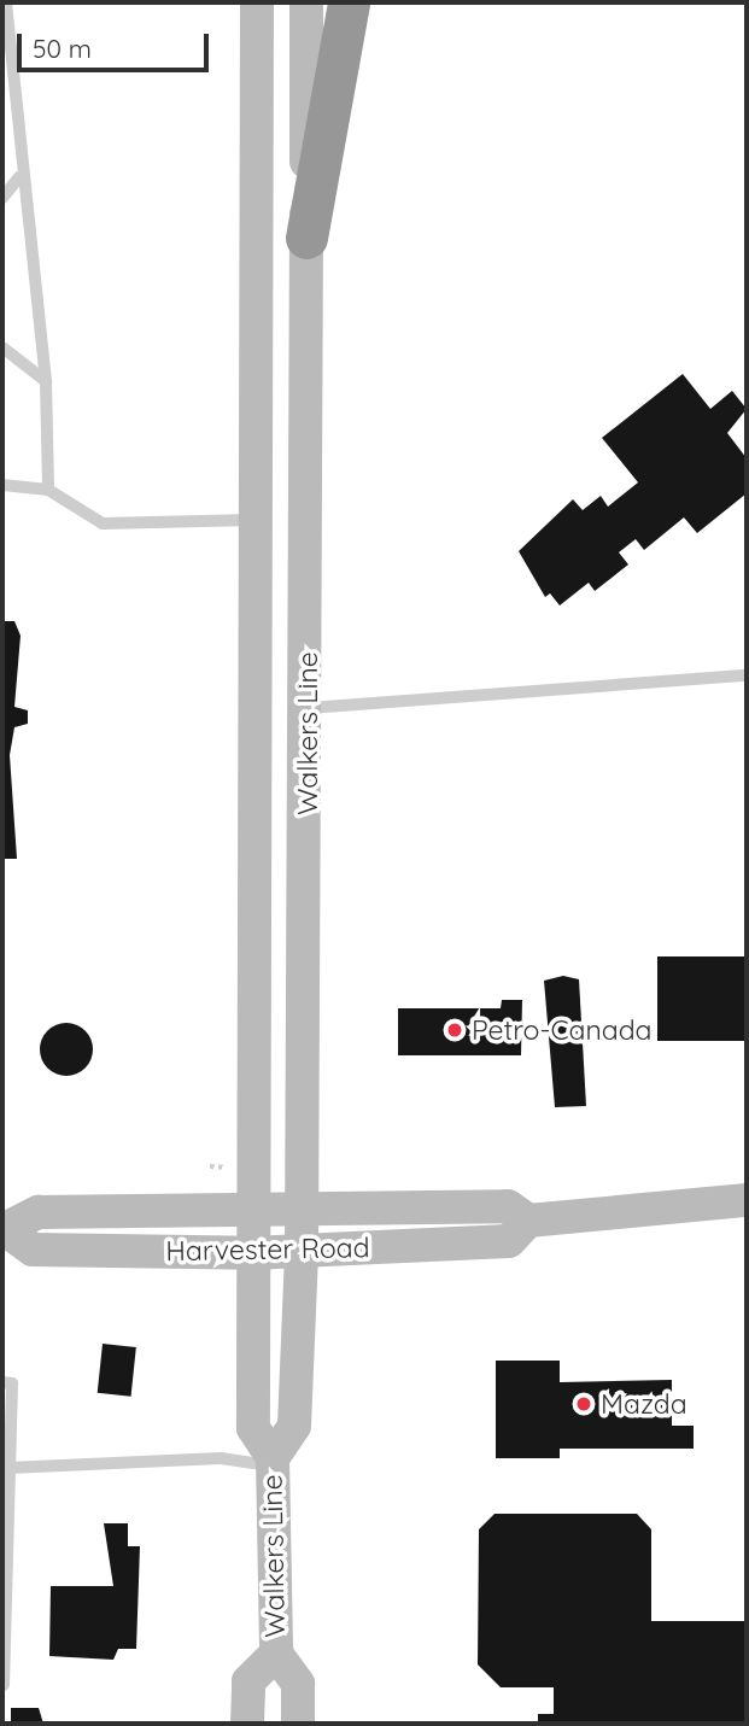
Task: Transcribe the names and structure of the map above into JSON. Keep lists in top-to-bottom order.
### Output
{
  "streets": {
    "main road": ["Walkers Line", "Harvester Road"]
  },
  "crossings": [
    ["Walkers Line", "Harvester Road"]
  ],
  "places": ["Petro-Canada", "Mazda"],
  "scale_bar": "50 m"
}
